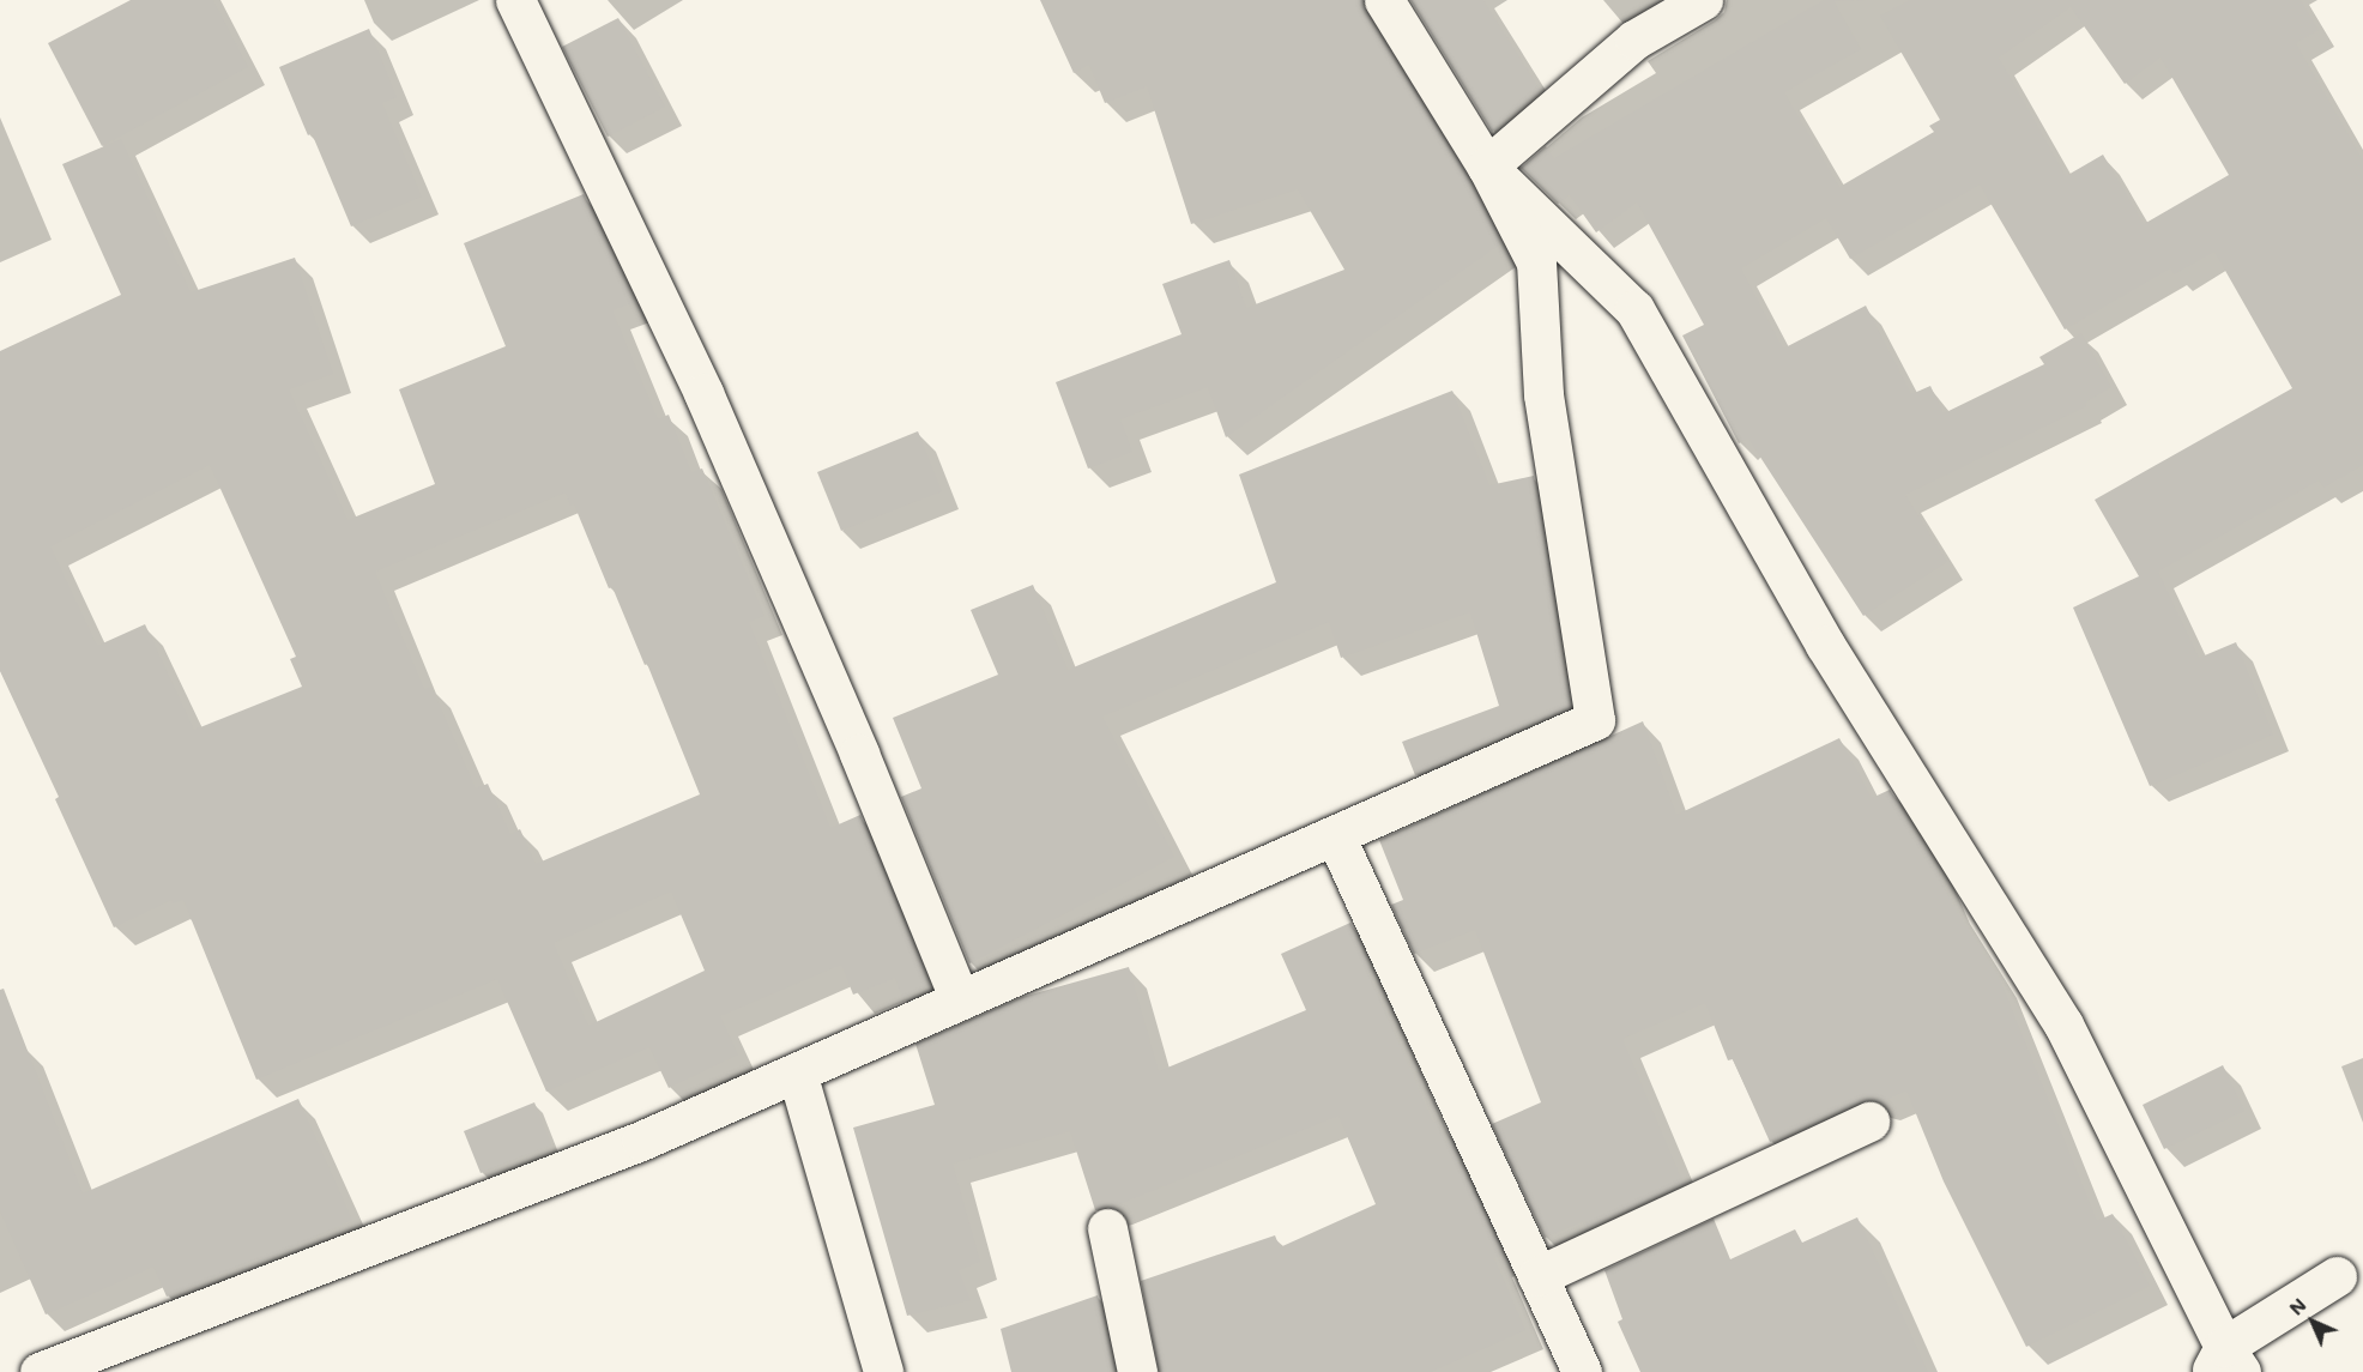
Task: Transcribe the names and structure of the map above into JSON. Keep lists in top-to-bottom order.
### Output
{
  "north": "top left"
}
